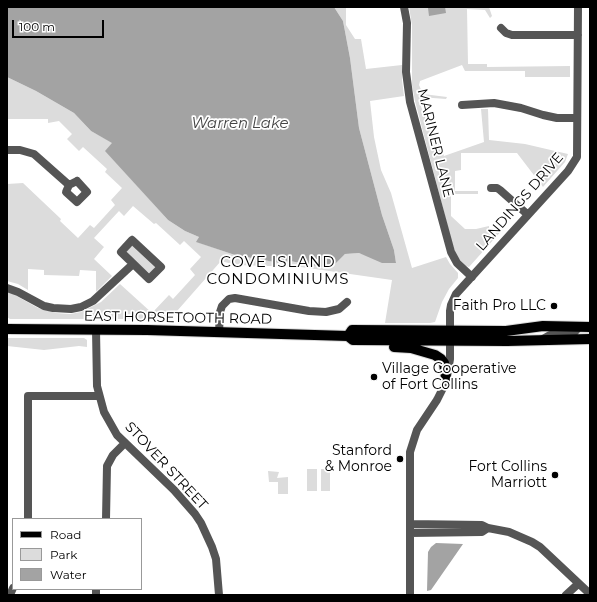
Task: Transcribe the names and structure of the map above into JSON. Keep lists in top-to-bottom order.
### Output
{
  "streets": {
    "main road": ["EAST HORSETOOTH ROAD"],
    "street": ["MARINER LANE", "LANDINGS DRIVE", "STOVER STREET"]
  },
  "crossings": [
    ["MARINER LANE", "LANDINGS DRIVE"],
    ["LANDINGS DRIVE", "EAST HORSETOOTH ROAD"],
    ["EAST HORSETOOTH ROAD", "STOVER STREET"]
  ],
  "districts": ["COVE ISLAND CONDOMINIUMS"],
  "water": ["Warren Lake"],
  "places": [
    "Faith Pro LLC",
    "Village Cooperative of Fort Collins",
    "Stanford & Monroe",
    "Fort Collins Marriott"
  ],
  "legend": ["Road", "Park", "Water"],
  "scale_bar": "100 m"
}
